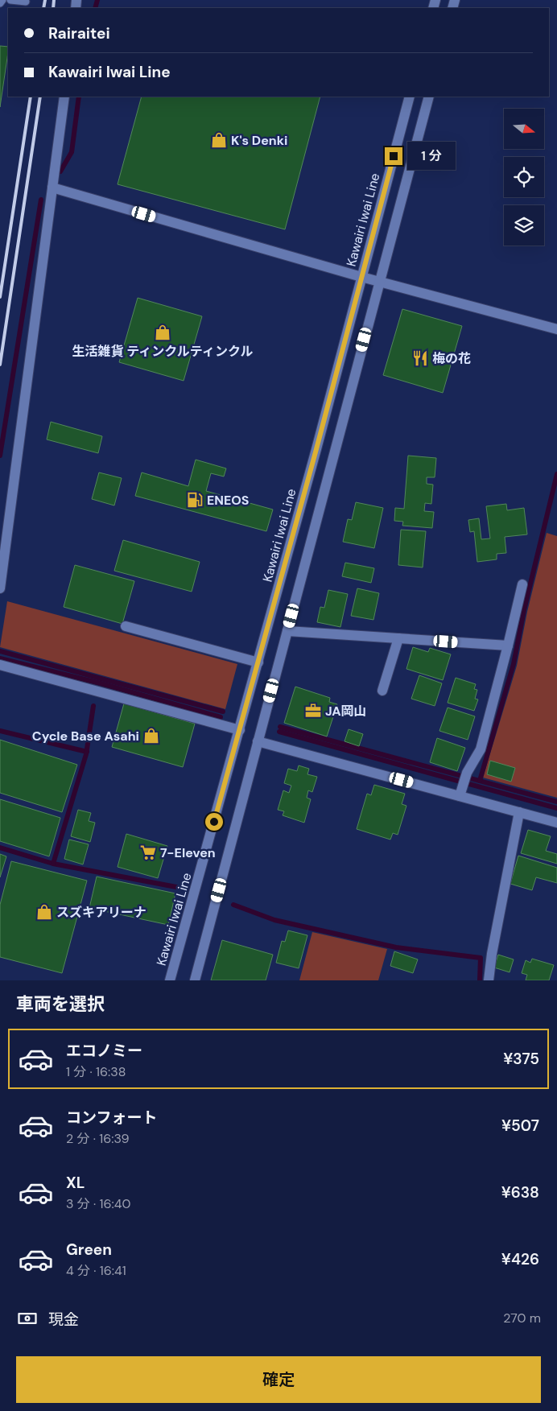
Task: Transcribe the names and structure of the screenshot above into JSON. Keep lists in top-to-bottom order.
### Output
{
  "streets": {
    "street": ["Kawairi Iwai Line"]
  },
  "places": {
    "shop": [
      "K's Denki",
      "生活雑貨 ティンクルティンクル",
      "Cycle Base Asahi",
      "スズキアリーナ"
    ],
    "restaurant": ["梅の花"],
    "fuel station": ["ENEOS"],
    "office": ["JA岡山"],
    "supermarket": ["7-Eleven"]
  },
  "north": "right",
  "page": {
    "banner": ["Rairaitei", "Kawairi Iwai Line"],
    "bubble": "1 分",
    "heading": "車両を選択",
    "list": [
      {
        "name": "エコノミー",
        "note": "1 分 · 16:38",
        "value": "¥375"
      },
      {
        "name": "コンフォート",
        "note": "2 分 · 16:39",
        "value": "¥507"
      },
      {
        "name": "XL",
        "note": "3 分 · 16:40",
        "value": "¥638"
      },
      {
        "name": "Green",
        "note": "4 分 · 16:41",
        "value": "¥426"
      }
    ],
    "pay": ["現金", "270 m"],
    "buttons": "確定"
  }
}
